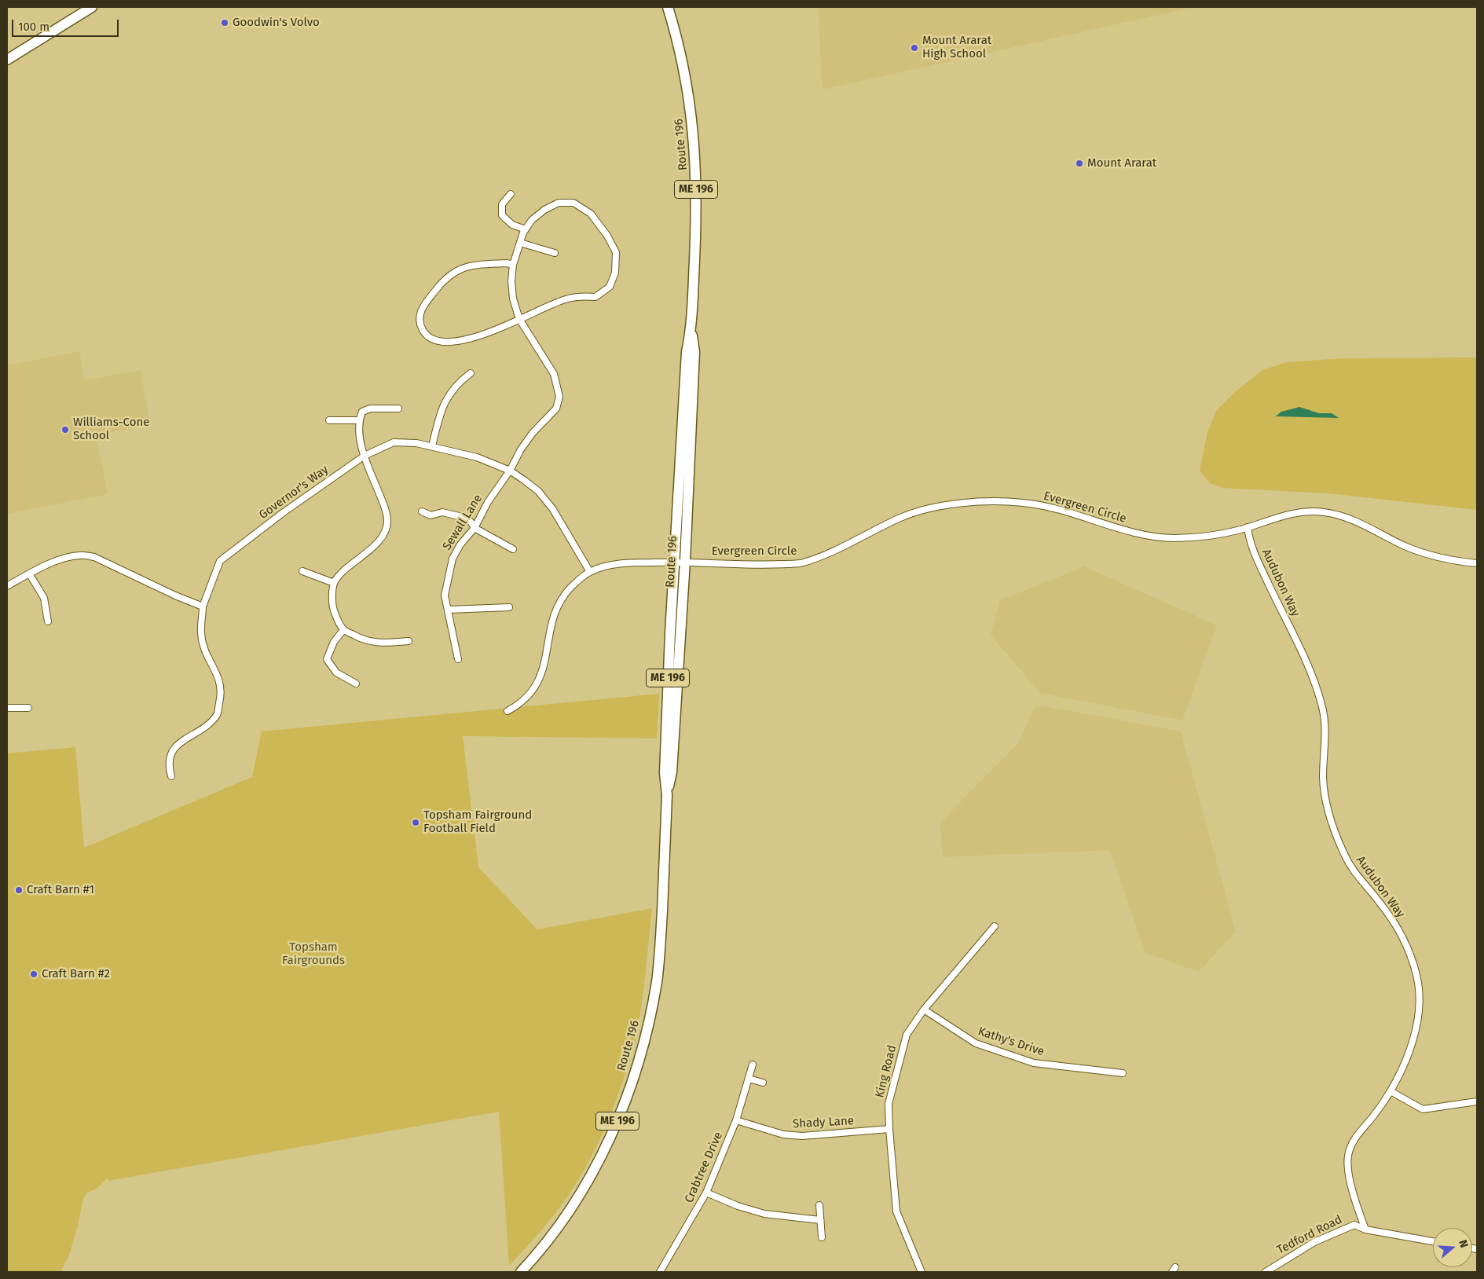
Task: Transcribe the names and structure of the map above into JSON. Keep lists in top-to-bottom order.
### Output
{
  "streets": {
    "main road": ["Route 196", "ME 196"],
    "street": [
      "Governor's Way",
      "Evergreen Circle",
      "Sewall Lane",
      "Audubon Way",
      "Kathy's Drive",
      "King Road",
      "Shady Lane",
      "Crabtree Drive",
      "Tedford Road"
    ]
  },
  "crossings": [
    ["Route 196", "Evergreen Circle"],
    ["Governor's Way", "Evergreen Circle"],
    ["Governor's Way", "Sewall Lane"],
    ["Evergreen Circle", "Audubon Way"],
    ["Audubon Way", "Tedford Road"],
    ["Kathy's Drive", "King Road"],
    ["King Road", "Shady Lane"],
    ["Shady Lane", "Crabtree Drive"]
  ],
  "parks": ["Topsham Fairgrounds"],
  "places": [
    "Goodwin's Volvo",
    "Mount Ararat High School",
    "Mount Ararat",
    "Williams-Cone School",
    "Topsham Fairground Football Field",
    "Craft Barn #1",
    "Craft Barn #2"
  ],
  "scale_bar": "100 m",
  "north": "right"
}
